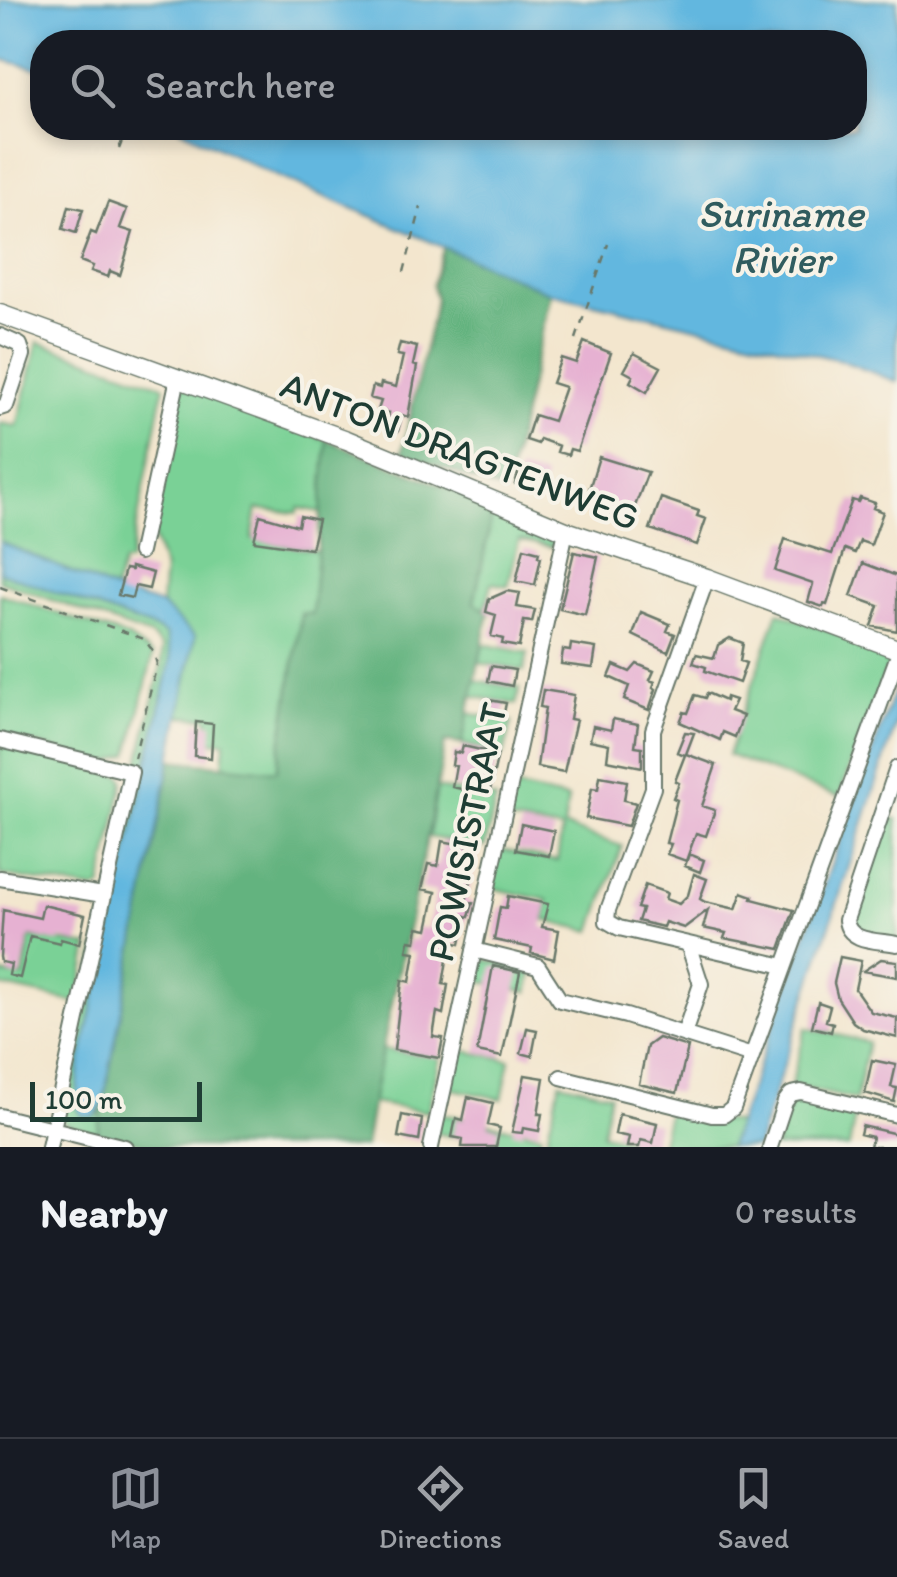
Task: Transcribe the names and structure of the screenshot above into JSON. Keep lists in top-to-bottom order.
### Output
{
  "streets": {
    "main road": ["ANTON DRAGTENWEG"],
    "street": ["POWISISTRAAT"]
  },
  "crossings": [
    ["ANTON DRAGTENWEG", "POWISISTRAAT"]
  ],
  "water": ["Suriname Rivier"],
  "scale_bar": "100 m",
  "page": {
    "search": "Search here",
    "scale": "100 m",
    "heading": ["Nearby", "0 results"],
    "nav": ["Map", "Directions", "Saved"]
  }
}
